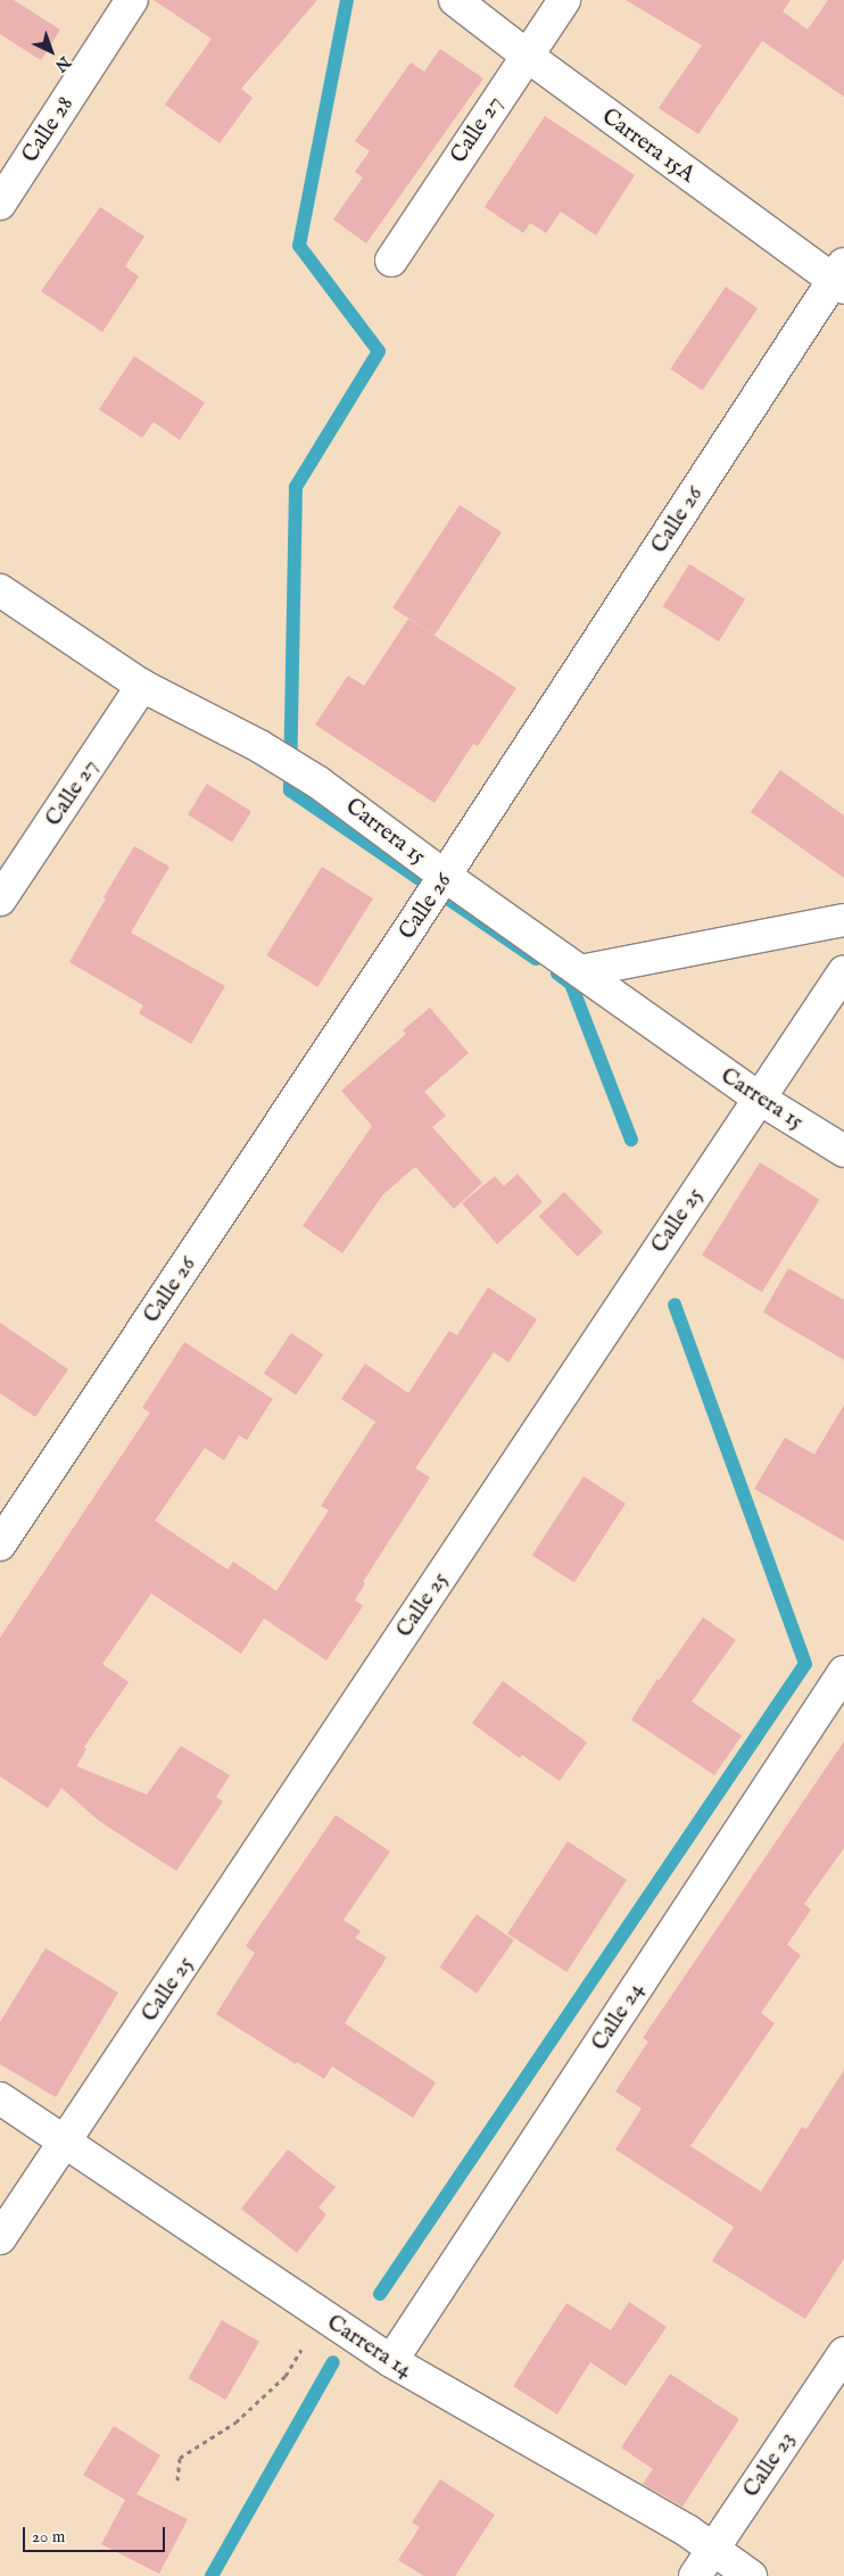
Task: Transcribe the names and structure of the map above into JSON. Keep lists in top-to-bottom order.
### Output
{
  "streets": {
    "street": [
      "Calle 28",
      "Calle 27",
      "Carrera 15A",
      "Calle 26",
      "Carrera 15",
      "Calle 25",
      "Calle 24",
      "Carrera 14",
      "Calle 23"
    ]
  },
  "crossings": [
    ["Calle 27", "Carrera 15A"],
    ["Calle 27", "Carrera 15"],
    ["Carrera 15A", "Calle 26"],
    ["Calle 26", "Carrera 15"],
    ["Carrera 15", "Calle 25"],
    ["Calle 25", "Carrera 14"],
    ["Calle 24", "Carrera 14"],
    ["Carrera 14", "Calle 23"]
  ],
  "scale_bar": "20 m",
  "north": "bottom right"
}
